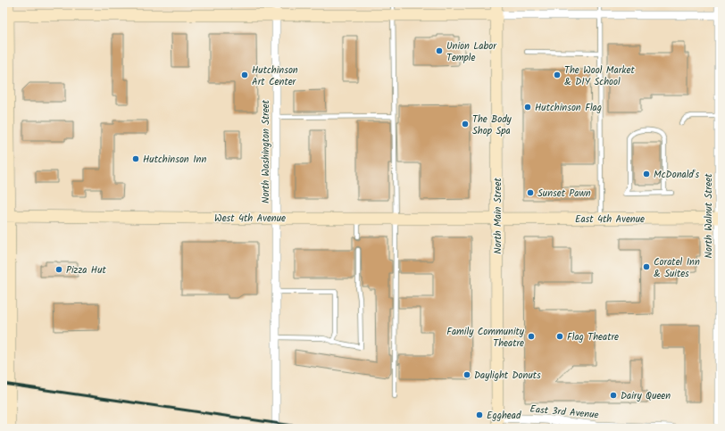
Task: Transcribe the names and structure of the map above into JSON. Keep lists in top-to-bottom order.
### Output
{
  "streets": {
    "main road": ["North Main Street", "West 4th Avenue", "East 4th Avenue"],
    "street": ["North Washington Street", "North Walnut Street", "East 3rd Avenue"]
  },
  "crossings": [
    ["North Washington Street", "West 4th Avenue"],
    ["North Main Street", "West 4th Avenue"],
    ["North Main Street", "East 4th Avenue"],
    ["North Main Street", "East 3rd Avenue"],
    ["North Walnut Street", "East 4th Avenue"],
    ["West 4th Avenue", "East 4th Avenue"]
  ],
  "places": [
    "Union Labor Temple",
    "Hutchinson Art Center",
    "The Wool Market & DIY School",
    "Hutchinson Flag",
    "The Body Shop Spa",
    "Hutchinson Inn",
    "McDonald's",
    "Sunset Pawn",
    "Coratel Inn & Suites",
    "Pizza Hut",
    "Family Community Theatre",
    "Flag Theatre",
    "Daylight Donuts",
    "Dairy Queen",
    "Egghead"
  ]
}
